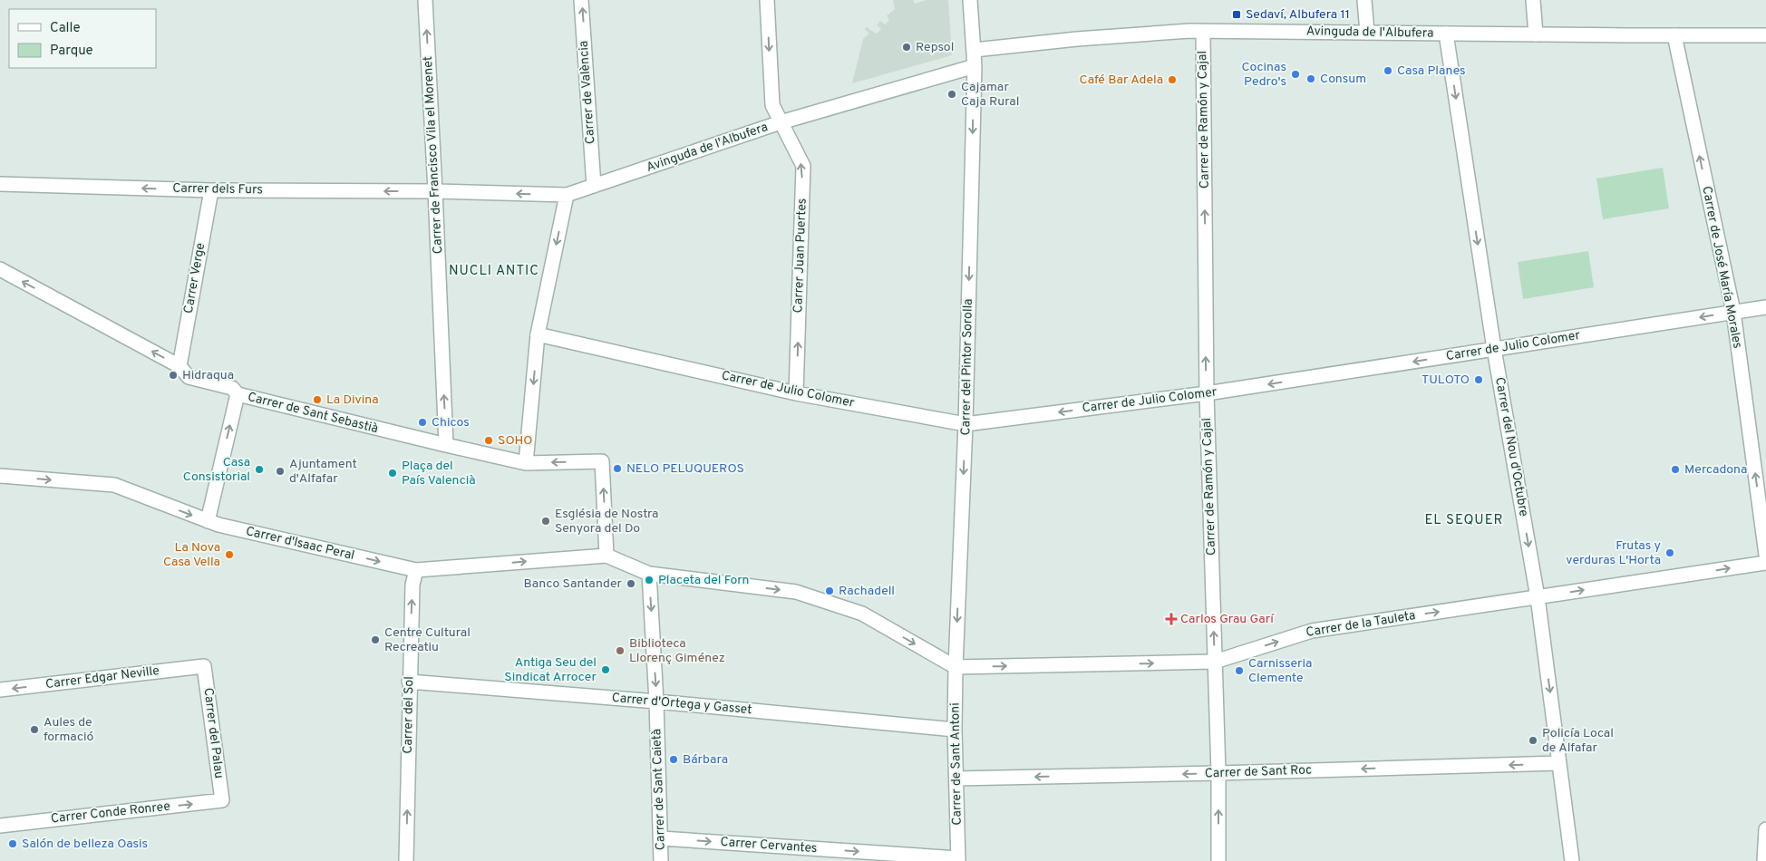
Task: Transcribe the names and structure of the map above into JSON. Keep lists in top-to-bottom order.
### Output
{
  "streets": {
    "street": [
      "Avinguda de l'Albufera",
      "Carrer de València",
      "Carrer de Ramón y Cajal",
      "Carrer de Francisco Vila el Morenet",
      "Carrer dels Furs",
      "Carrer Juan Puertes",
      "Carrer de José María Morales",
      "Carrer Verge",
      "Carrer de Julio Colomer",
      "Carrer del Pintor Sorolla",
      "Carrer de Sant Sebastià",
      "Carrer del Nou d'Octubre",
      "Carrer d'Isaac Peral",
      "Carrer de la Tauleta",
      "Carrer Edgar Neville",
      "Carrer d'Ortega y Gasset",
      "Carrer del Sol",
      "Carrer del Palau",
      "Carrer de Sant Antoni",
      "Carrer de Sant Roc",
      "Carrer de Sant Caietà",
      "Carrer Conde Ronree",
      "Carrer Cervantes"
    ]
  },
  "crossings": [
    ["Avinguda de l'Albufera", "Carrer de València"],
    ["Avinguda de l'Albufera", "Carrer de Ramón y Cajal"],
    ["Avinguda de l'Albufera", "Carrer de Francisco Vila el Morenet"],
    ["Avinguda de l'Albufera", "Carrer dels Furs"],
    ["Avinguda de l'Albufera", "Carrer Juan Puertes"],
    ["Avinguda de l'Albufera", "Carrer de José María Morales"],
    ["Avinguda de l'Albufera", "Carrer del Pintor Sorolla"],
    ["Avinguda de l'Albufera", "Carrer del Nou d'Octubre"],
    ["Carrer de Ramón y Cajal", "Carrer de Julio Colomer"],
    ["Carrer de Ramón y Cajal", "Carrer de la Tauleta"],
    ["Carrer de Ramón y Cajal", "Carrer de Sant Roc"],
    ["Carrer de Francisco Vila el Morenet", "Carrer dels Furs"],
    ["Carrer de Francisco Vila el Morenet", "Carrer de Sant Sebastià"],
    ["Carrer dels Furs", "Carrer Verge"],
    ["Carrer Juan Puertes", "Carrer de Julio Colomer"],
    ["Carrer de José María Morales", "Carrer de Julio Colomer"],
    ["Carrer Verge", "Carrer de Sant Sebastià"],
    ["Carrer de Julio Colomer", "Carrer del Pintor Sorolla"],
    ["Carrer de Julio Colomer", "Carrer del Nou d'Octubre"],
    ["Carrer del Pintor Sorolla", "Carrer de la Tauleta"],
    ["Carrer del Pintor Sorolla", "Carrer de Sant Antoni"],
    ["Carrer de Sant Sebastià", "Carrer d'Isaac Peral"],
    ["Carrer del Nou d'Octubre", "Carrer de la Tauleta"],
    ["Carrer del Nou d'Octubre", "Carrer de Sant Roc"],
    ["Carrer d'Isaac Peral", "Carrer del Sol"],
    ["Carrer de la Tauleta", "Carrer de Sant Antoni"],
    ["Carrer Edgar Neville", "Carrer del Palau"],
    ["Carrer d'Ortega y Gasset", "Carrer del Sol"],
    ["Carrer d'Ortega y Gasset", "Carrer de Sant Antoni"],
    ["Carrer d'Ortega y Gasset", "Carrer de Sant Caietà"],
    ["Carrer del Palau", "Carrer Conde Ronree"],
    ["Carrer de Sant Antoni", "Carrer de Sant Roc"],
    ["Carrer de Sant Antoni", "Carrer Cervantes"],
    ["Carrer de Sant Caietà", "Carrer Cervantes"]
  ],
  "one_way": [
    "Carrer de València",
    "Carrer de Ramón y Cajal",
    "Carrer dels Furs",
    "Carrer de José María Morales",
    "Carrer de Julio Colomer",
    "Carrer del Pintor Sorolla",
    "Carrer de Sant Sebastià",
    "Carrer del Nou d'Octubre",
    "Carrer d'Isaac Peral",
    "Carrer de la Tauleta",
    "Carrer Edgar Neville",
    "Carrer del Sol",
    "Carrer de Sant Roc",
    "Carrer de Sant Caietà",
    "Carrer Conde Ronree",
    "Carrer Cervantes"
  ],
  "districts": ["NUCLI ANTIC", "EL SEQUER"],
  "places": {
    "transit": ["Sedaví, Albufera 11"],
    "other": [
      "Repsol",
      "Casa Planes",
      "Cocinas Pedro's",
      "Consum",
      "Café Bar Adela",
      "Cajamar Caja Rural",
      "Hidraqua",
      "TULOTO",
      "La Divina",
      "Chicos",
      "SOHO",
      "NELO PELUQUEROS",
      "Casa Consistorial",
      "Mercadona",
      "Ajuntament d'Alfafar",
      "Plaça del País Valencià",
      "Església de Nostra Senyora del Do",
      "Frutas y verduras L'Horta",
      "La Nova Casa Vella",
      "Placeta del Forn",
      "Banco Santander",
      "Rachadell",
      "Centre Cultural Recreatiu",
      "Biblioteca Llorenç Giménez",
      "Antiga Seu del Sindicat Arrocer",
      "Carnisseria Clemente",
      "Aules de formació",
      "Policía Local de Alfafar",
      "Bárbara",
      "Salón de belleza Oasis"
    ],
    "health": ["Carlos Grau Garí"]
  },
  "legend": ["Calle", "Parque"]
}
